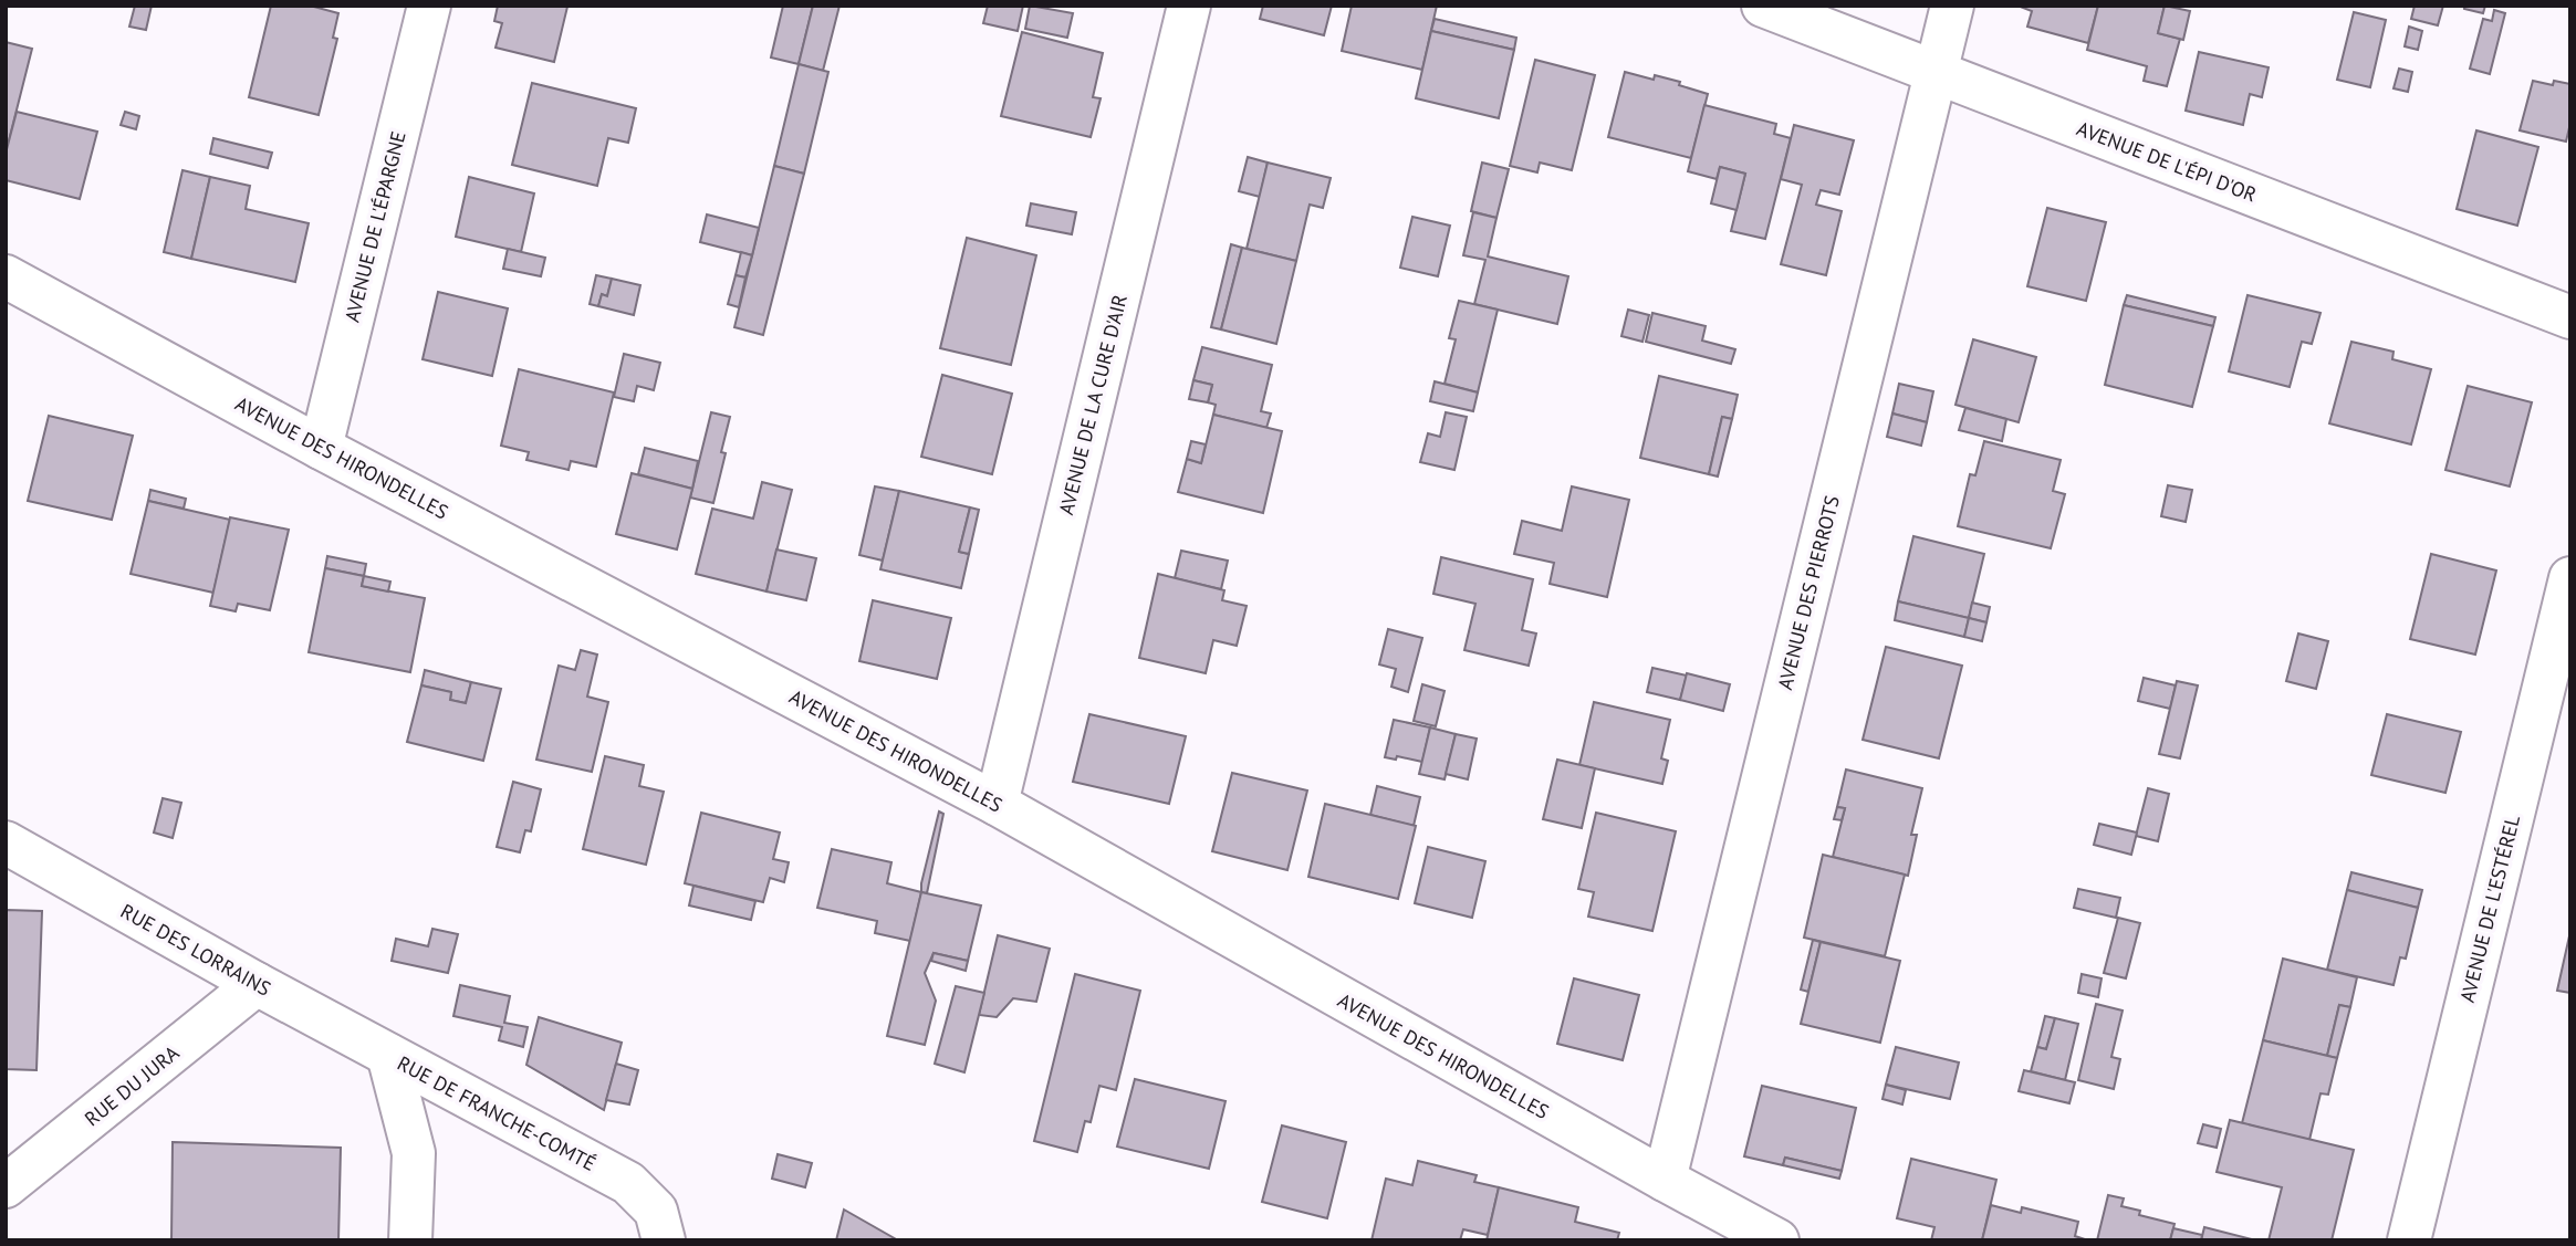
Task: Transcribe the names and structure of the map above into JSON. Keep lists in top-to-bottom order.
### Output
{
  "streets": {
    "street": [
      "AVENUE DE L'ÉPI D'OR",
      "AVENUE DE L'ÉPARGNE",
      "AVENUE DE LA CURE D'AIR",
      "AVENUE DES HIRONDELLES",
      "AVENUE DES PIERROTS",
      "AVENUE DE L'ESTÉREL",
      "RUE DES LORRAINS",
      "RUE DU JURA",
      "RUE DE FRANCHE-COMTÉ"
    ]
  },
  "crossings": [
    ["AVENUE DE L'ÉPI D'OR", "AVENUE DES PIERROTS"],
    ["AVENUE DE L'ÉPARGNE", "AVENUE DES HIRONDELLES"],
    ["AVENUE DE LA CURE D'AIR", "AVENUE DES HIRONDELLES"],
    ["AVENUE DES HIRONDELLES", "AVENUE DES PIERROTS"],
    ["RUE DES LORRAINS", "RUE DU JURA"],
    ["RUE DES LORRAINS", "RUE DE FRANCHE-COMTÉ"]
  ]
}
